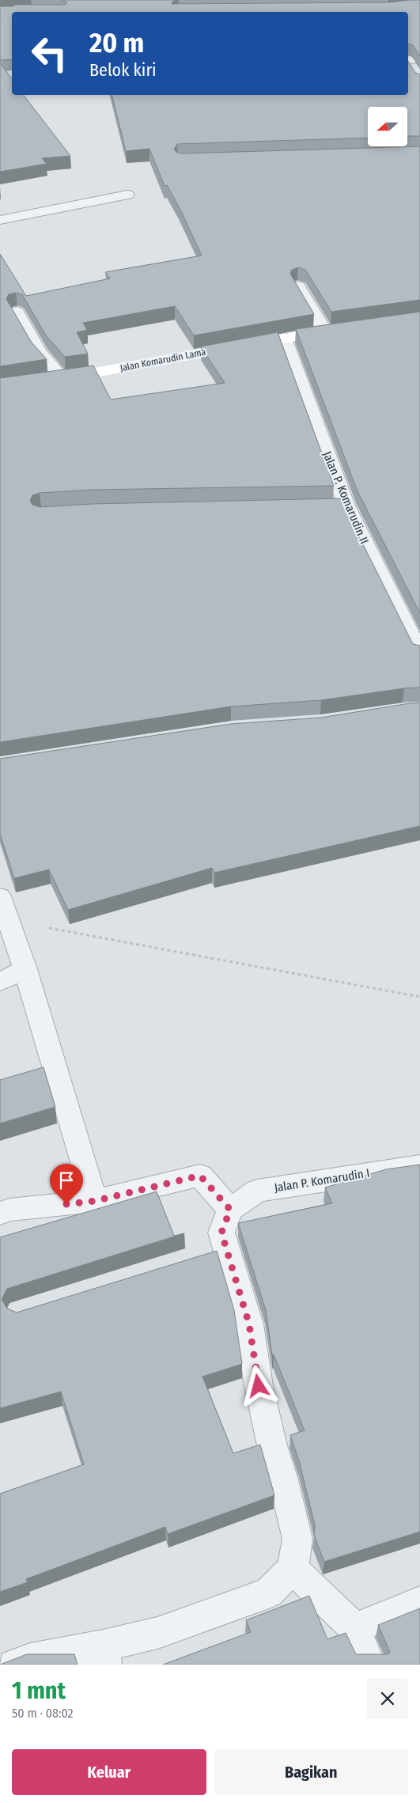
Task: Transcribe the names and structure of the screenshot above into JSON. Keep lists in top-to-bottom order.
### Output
{
  "streets": {
    "street": ["Jalan Komarudin Lama", "Jalan P. Komarudin II", "Jalan P. Komarudin I"]
  },
  "crossings": [
    ["Jalan Komarudin Lama", "Jalan P. Komarudin II"]
  ],
  "north": "left",
  "page": {
    "turn": ["20 m", "Belok kiri"],
    "heading": ["1 mnt", "50 m · 08:02"],
    "buttons": ["Keluar", "Bagikan"]
  }
}
